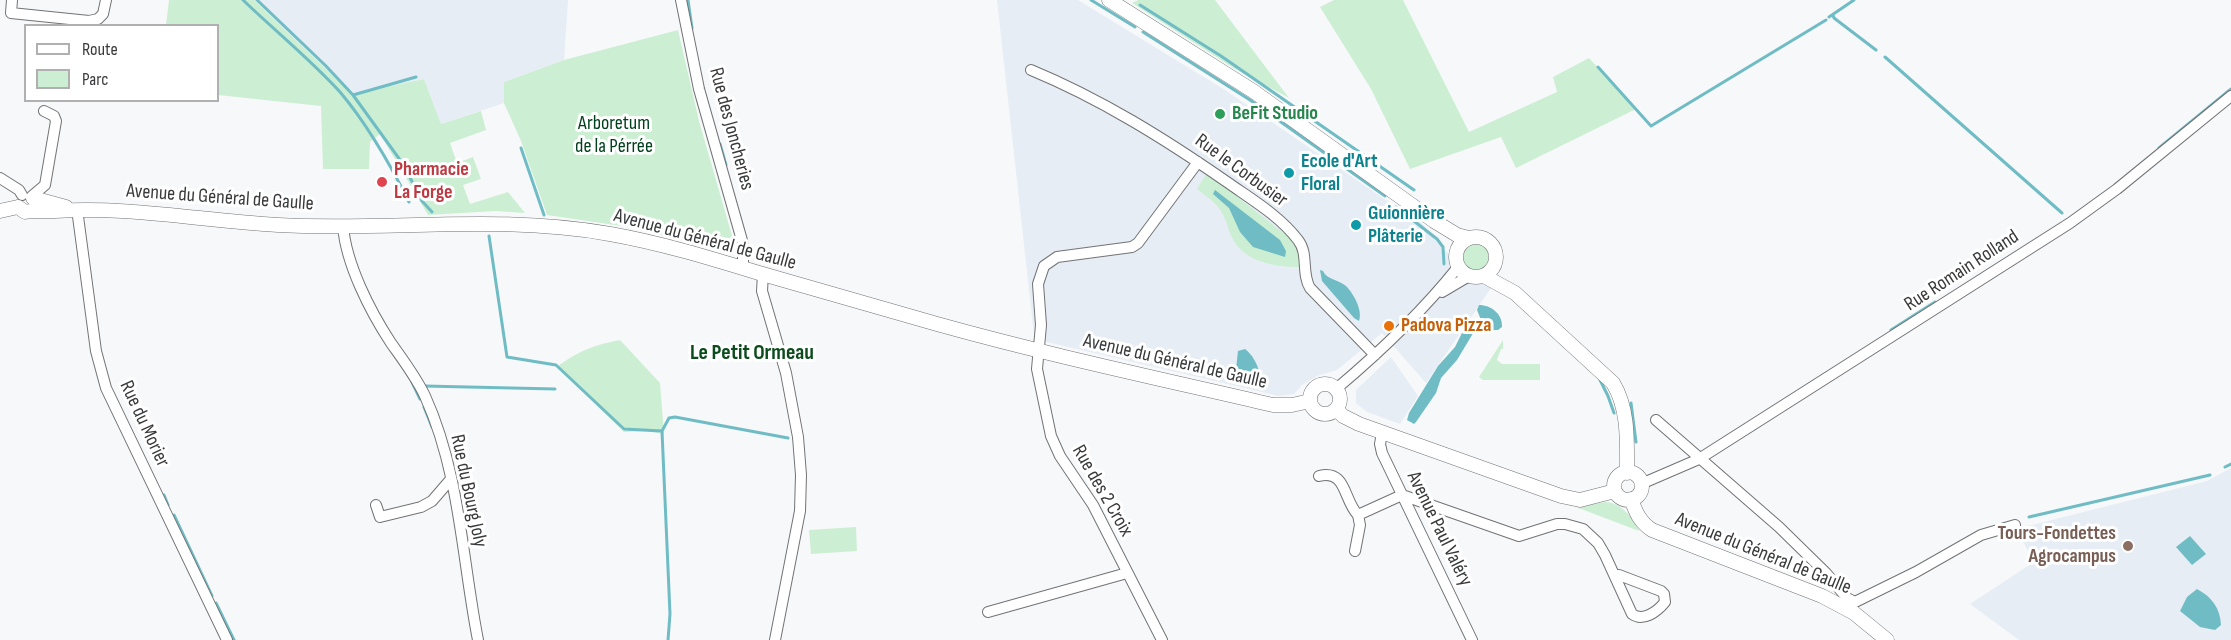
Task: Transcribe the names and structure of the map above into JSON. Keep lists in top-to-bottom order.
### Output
{
  "streets": {
    "street": [
      "Rue des Joncheries",
      "Rue le Corbusier",
      "Avenue du Général de Gaulle",
      "Rue Romain Rolland",
      "Rue du Morier",
      "Rue du Bourg Joly",
      "Rue des 2 Croix",
      "Avenue Paul Valéry"
    ]
  },
  "crossings": [
    ["Rue des Joncheries", "Avenue du Général de Gaulle"],
    ["Rue le Corbusier", "Rue des 2 Croix"],
    ["Avenue du Général de Gaulle", "Rue Romain Rolland"],
    ["Avenue du Général de Gaulle", "Rue du Morier"],
    ["Avenue du Général de Gaulle", "Rue du Bourg Joly"],
    ["Avenue du Général de Gaulle", "Rue des 2 Croix"]
  ],
  "districts": ["Le Petit Ormeau"],
  "parks": ["Arboretum de la Pérrée"],
  "places": [
    "BeFit Studio",
    "Ecole d'Art Floral",
    "Pharmacie La Forge",
    "Guionnière Plâterie",
    "Padova Pizza",
    "Tours-Fondettes Agrocampus"
  ],
  "legend": ["Route", "Parc"]
}
